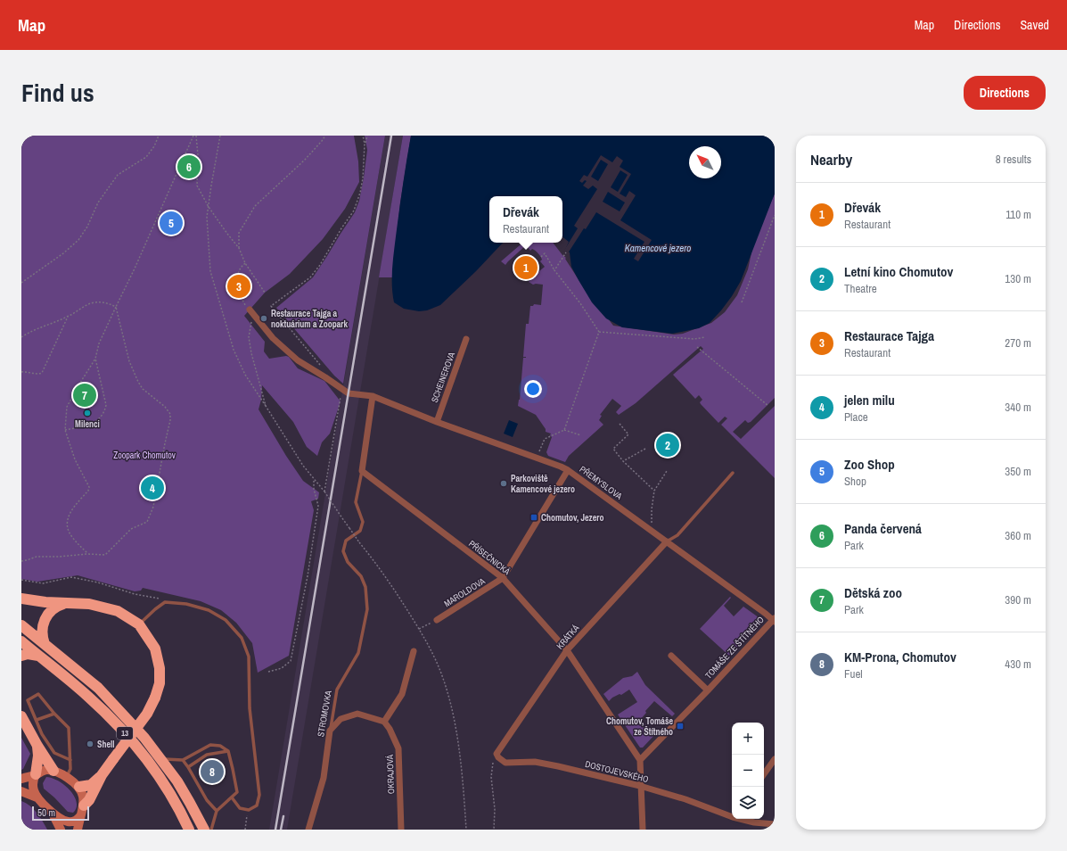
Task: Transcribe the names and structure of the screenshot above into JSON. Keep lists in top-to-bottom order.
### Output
{
  "streets": {
    "highway": ["13"],
    "street": [
      "SCHEINEROVA",
      "PŘEMYSLOVA",
      "PŘÍSEČNICKÁ",
      "MAROLDOVA",
      "KRÁTKÁ",
      "TOMÁŠE ZE ŠTÍTNÉHO",
      "STROMOVKA",
      "DOSTOJEVSKÉHO",
      "OKRAJOVÁ"
    ]
  },
  "crossings": [
    ["SCHEINEROVA", "PŘEMYSLOVA"],
    ["PŘEMYSLOVA", "MAROLDOVA"],
    ["PŘEMYSLOVA", "KRÁTKÁ"],
    ["PŘEMYSLOVA", "TOMÁŠE ZE ŠTÍTNÉHO"],
    ["PŘÍSEČNICKÁ", "MAROLDOVA"],
    ["PŘÍSEČNICKÁ", "KRÁTKÁ"],
    ["PŘÍSEČNICKÁ", "TOMÁŠE ZE ŠTÍTNÉHO"],
    ["PŘÍSEČNICKÁ", "STROMOVKA"],
    ["KRÁTKÁ", "DOSTOJEVSKÉHO"]
  ],
  "water": ["Kamencové jezero"],
  "parks": ["Zoopark Chomutov"],
  "places": {
    "other": [
      "Restaurace Tajga a noktuárium a Zoopark",
      "Milenci",
      "Parkoviště Kamencové jezero",
      "Shell"
    ],
    "transit": ["Chomutov, Jezero", "Chomutov, Tomáše ze Štítného"]
  },
  "scale_bar": "50 m",
  "north": "top left",
  "page": {
    "header": "Map",
    "nav": ["Map", "Directions", "Saved"],
    "title": "Find us",
    "buttons": "Directions",
    "heading": ["Nearby", "8 results"],
    "pins": [
      "6",
      "5",
      "1",
      "3",
      "7",
      "2",
      "4",
      "8"
    ],
    "list": [
      {
        "mark": "1",
        "name": "Dřevák",
        "note": "Restaurant",
        "value": "110 m"
      },
      {
        "mark": "2",
        "name": "Letní kino Chomutov",
        "note": "Theatre",
        "value": "130 m"
      },
      {
        "mark": "3",
        "name": "Restaurace Tajga",
        "note": "Restaurant",
        "value": "270 m"
      },
      {
        "mark": "4",
        "name": "jelen milu",
        "note": "Place",
        "value": "340 m"
      },
      {
        "mark": "5",
        "name": "Zoo Shop",
        "note": "Shop",
        "value": "350 m"
      },
      {
        "mark": "6",
        "name": "Panda červená",
        "note": "Park",
        "value": "360 m"
      },
      {
        "mark": "7",
        "name": "Dětská zoo",
        "note": "Park",
        "value": "390 m"
      },
      {
        "mark": "8",
        "name": "KM-Prona, Chomutov",
        "note": "Fuel",
        "value": "430 m"
      }
    ],
    "popup": ["Dřevák", "Restaurant"],
    "map_buttons": ["+", "−"],
    "scale": "50 m"
  }
}
